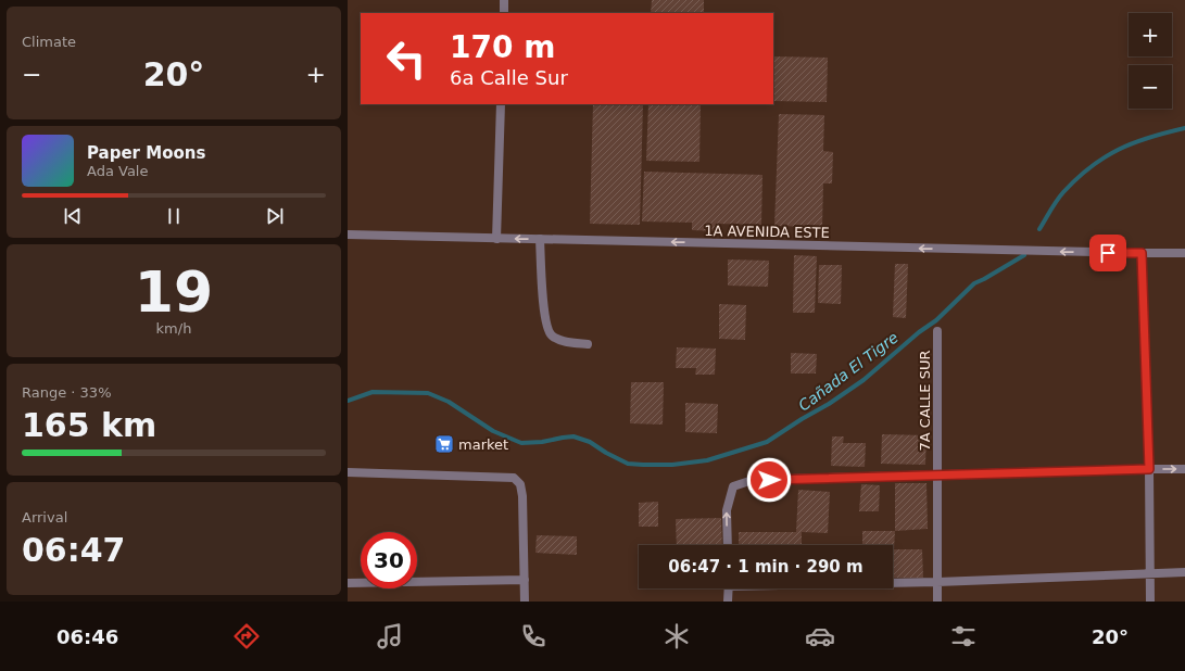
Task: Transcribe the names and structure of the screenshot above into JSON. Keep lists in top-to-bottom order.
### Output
{
  "streets": {
    "street": ["1A AVENIDA ESTE", "7A CALLE SUR"]
  },
  "one_way": ["1A AVENIDA ESTE"],
  "water": ["Cañada El Tigre"],
  "places": {
    "supermarket": ["market"]
  },
  "page": {
    "tile": [
      "Climate",
      ["19", "km/h"],
      ["Range · 33%", "165 km"],
      ["Arrival", "06:47"]
    ],
    "map_buttons": ["+", "−"],
    "turn": ["170 m", "6a Calle Sur"],
    "heat": ["−", "20°", "+"],
    "song": ["Paper Moons", "Ada Vale"],
    "limit": "30",
    "trip": "06:47 · 1 min · 290 m",
    "tabs": ["06:46", "20°"]
  }
}
